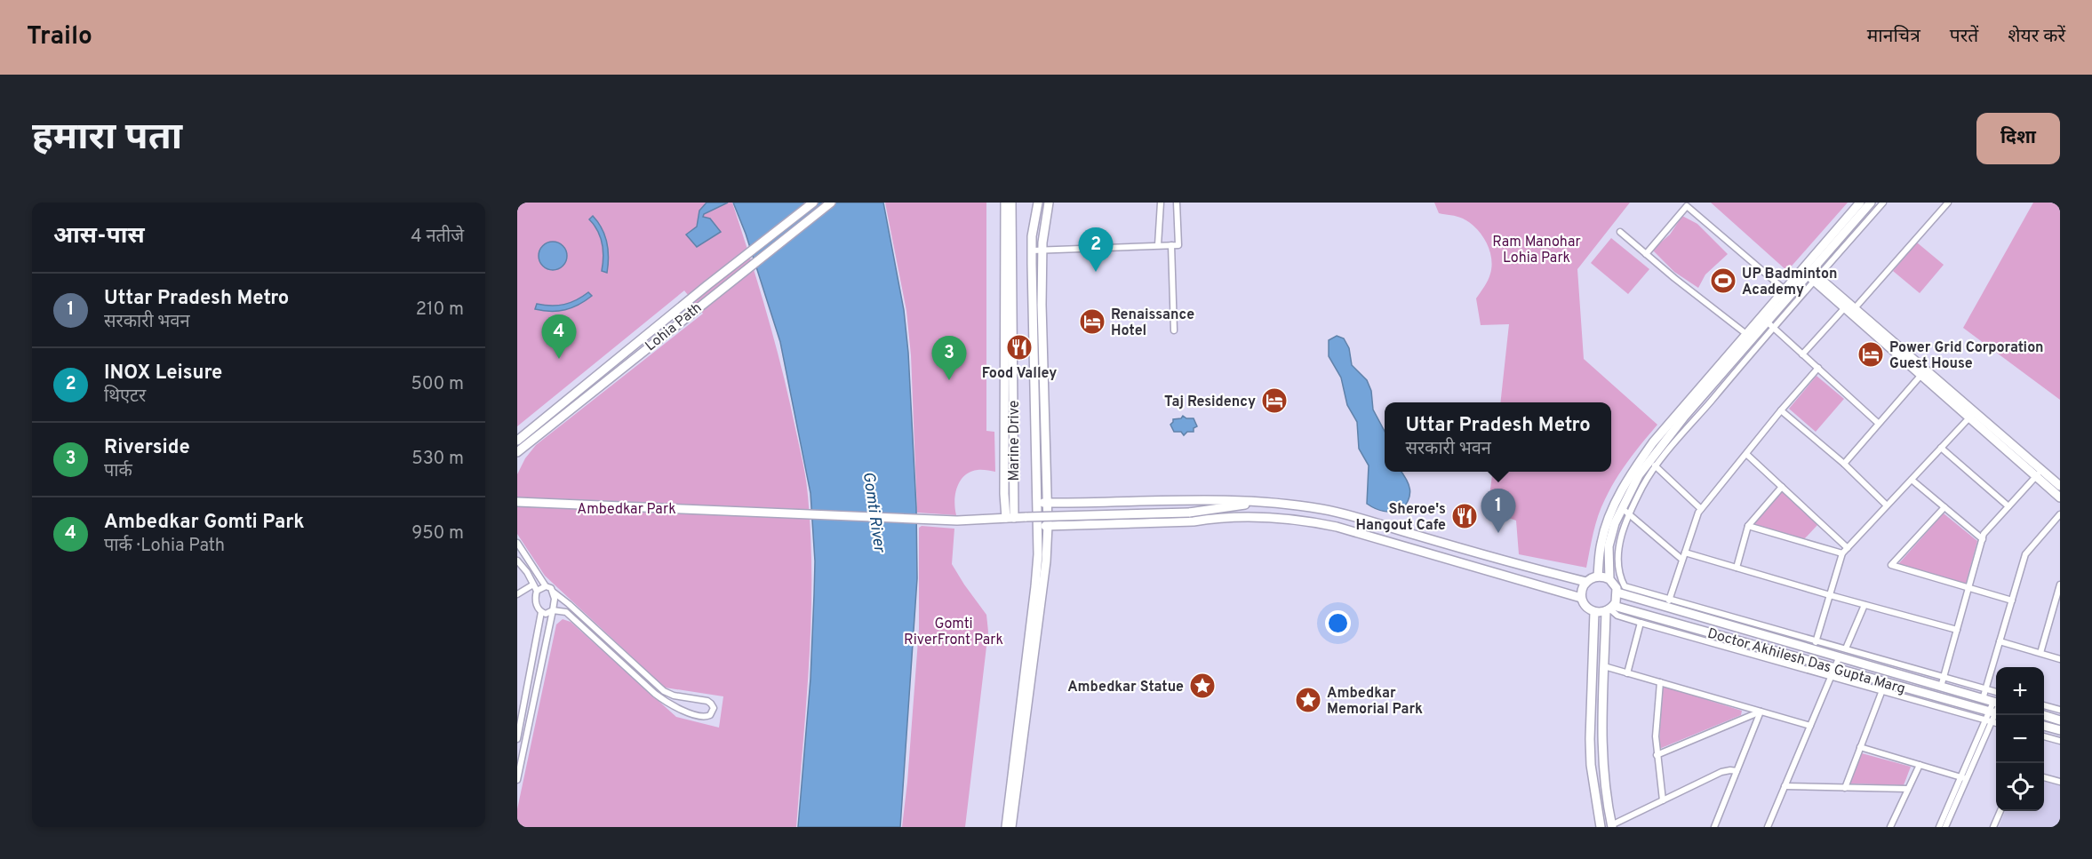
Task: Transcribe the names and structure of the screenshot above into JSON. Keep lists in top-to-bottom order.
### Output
{
  "streets": {
    "street": ["Lohia Path", "Marine Drive", "Doctor Akhilesh Das Gupta Marg"]
  },
  "water": ["Gomti River"],
  "parks": ["Ram Manohar Lohia Park", "Ambedkar Park", "Gomti RiverFront Park"],
  "places": {
    "sports": ["UP Badminton Academy"],
    "hotel": ["Renaissance Hotel", "Power Grid Corporation Guest House", "Taj Residency"],
    "restaurant": ["Food Valley", "Sheroe's Hangout Cafe"],
    "place": ["Ambedkar Statue", "Ambedkar Memorial Park"]
  },
  "page": {
    "header": "Trailo",
    "nav": ["मानचित्र", "परतें", "शेयर करें"],
    "buttons": "दिशा",
    "title": "हमारा पता",
    "heading": ["आस-पास", "4 नतीजे"],
    "pins": [
      "2",
      "4",
      "3",
      "1"
    ],
    "list": [
      {
        "mark": "1",
        "name": "Uttar Pradesh Metro",
        "note": "सरकारी भवन",
        "value": "210 m"
      },
      {
        "mark": "2",
        "name": "INOX Leisure",
        "note": "थिएटर",
        "value": "500 m"
      },
      {
        "mark": "3",
        "name": "Riverside",
        "note": "पार्क",
        "value": "530 m"
      },
      {
        "mark": "4",
        "name": "Ambedkar Gomti Park",
        "note": "पार्क · Lohia Path",
        "value": "950 m"
      }
    ],
    "popup": ["Uttar Pradesh Metro", "सरकारी भवन"],
    "map_buttons": ["+", "−"]
  }
}
